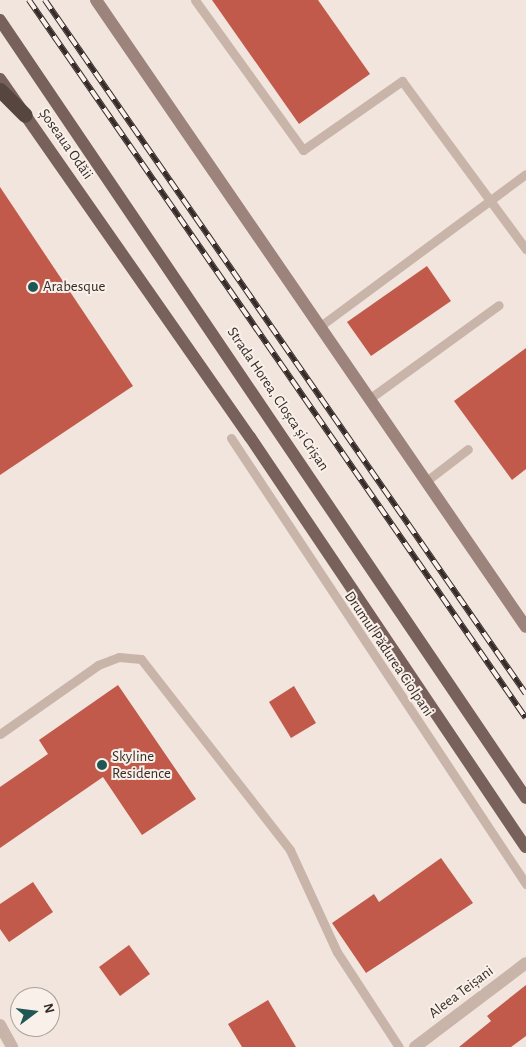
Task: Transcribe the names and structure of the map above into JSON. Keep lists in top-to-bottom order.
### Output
{
  "streets": {
    "main road": ["Șoseaua Odăii", "Strada Horea, Cloșca și Crișan"],
    "street": ["Aleea Teișani"],
    "lane": ["Drumul Pădurea Ciolpani"]
  },
  "places": ["Arabesque", "Skyline Residence"],
  "north": "right"
}
